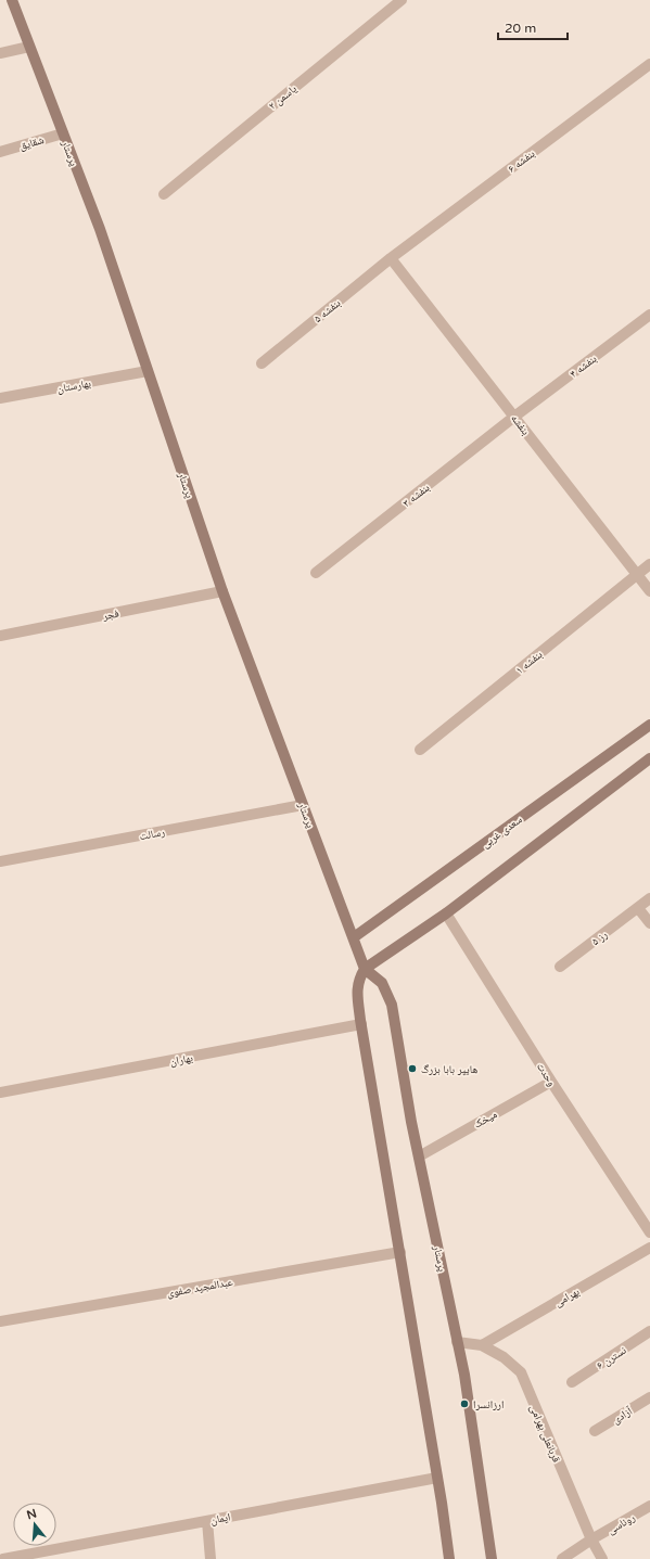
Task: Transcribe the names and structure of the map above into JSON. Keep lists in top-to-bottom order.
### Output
{
  "streets": {
    "main road": ["پرستار", "سعدی غربی"],
    "street": [
      "یاسمن ۲",
      "شقایق",
      "بنفشه ۶",
      "بنفشه ۵",
      "بنفشه ۴",
      "بهارستان",
      "بنفشه",
      "بنفشه ۳",
      "فجر",
      "بنفشه ۱",
      "رسالت",
      "رز ۵",
      "بهاران",
      "وحدت",
      "میخک",
      "عبدالمجید صفوی",
      "بهرامی",
      "نسترن ۶",
      "آزادی",
      "قربانعلی بهرامی",
      "ایمان",
      "روناسی"
    ]
  },
  "crossings": [
    ["شقایق", "پرستار"],
    ["پرستار", "بهارستان"],
    ["پرستار", "فجر"],
    ["پرستار", "سعدی غربی"],
    ["پرستار", "رسالت"],
    ["پرستار", "میخک"],
    ["پرستار", "قربانعلی بهرامی"],
    ["بنفشه ۶", "بنفشه ۵"],
    ["بنفشه ۶", "بنفشه"],
    ["بنفشه ۵", "بنفشه"],
    ["بنفشه ۴", "بنفشه"],
    ["بنفشه ۴", "بنفشه ۳"],
    ["بنفشه", "بنفشه ۳"],
    ["بنفشه", "بنفشه ۱"],
    ["وحدت", "میخک"],
    ["بهرامی", "قربانعلی بهرامی"],
    ["قربانعلی بهرامی", "روناسی"]
  ],
  "places": ["هایپر بابا بزرگ", "ارزانسرا"],
  "scale_bar": "20 m",
  "north": "top"
}
